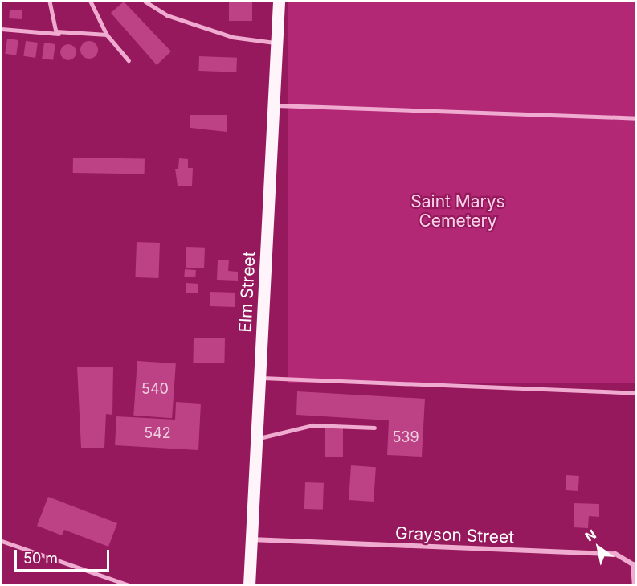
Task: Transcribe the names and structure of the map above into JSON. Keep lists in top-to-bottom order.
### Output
{
  "streets": {
    "main road": ["Elm Street"],
    "street": ["Grayson Street"]
  },
  "crossings": [
    ["Elm Street", "Grayson Street"]
  ],
  "parks": ["Saint Marys Cemetery"],
  "house_numbers": ["540", "542", "539"],
  "scale_bar": "50 m",
  "north": "top left"
}
